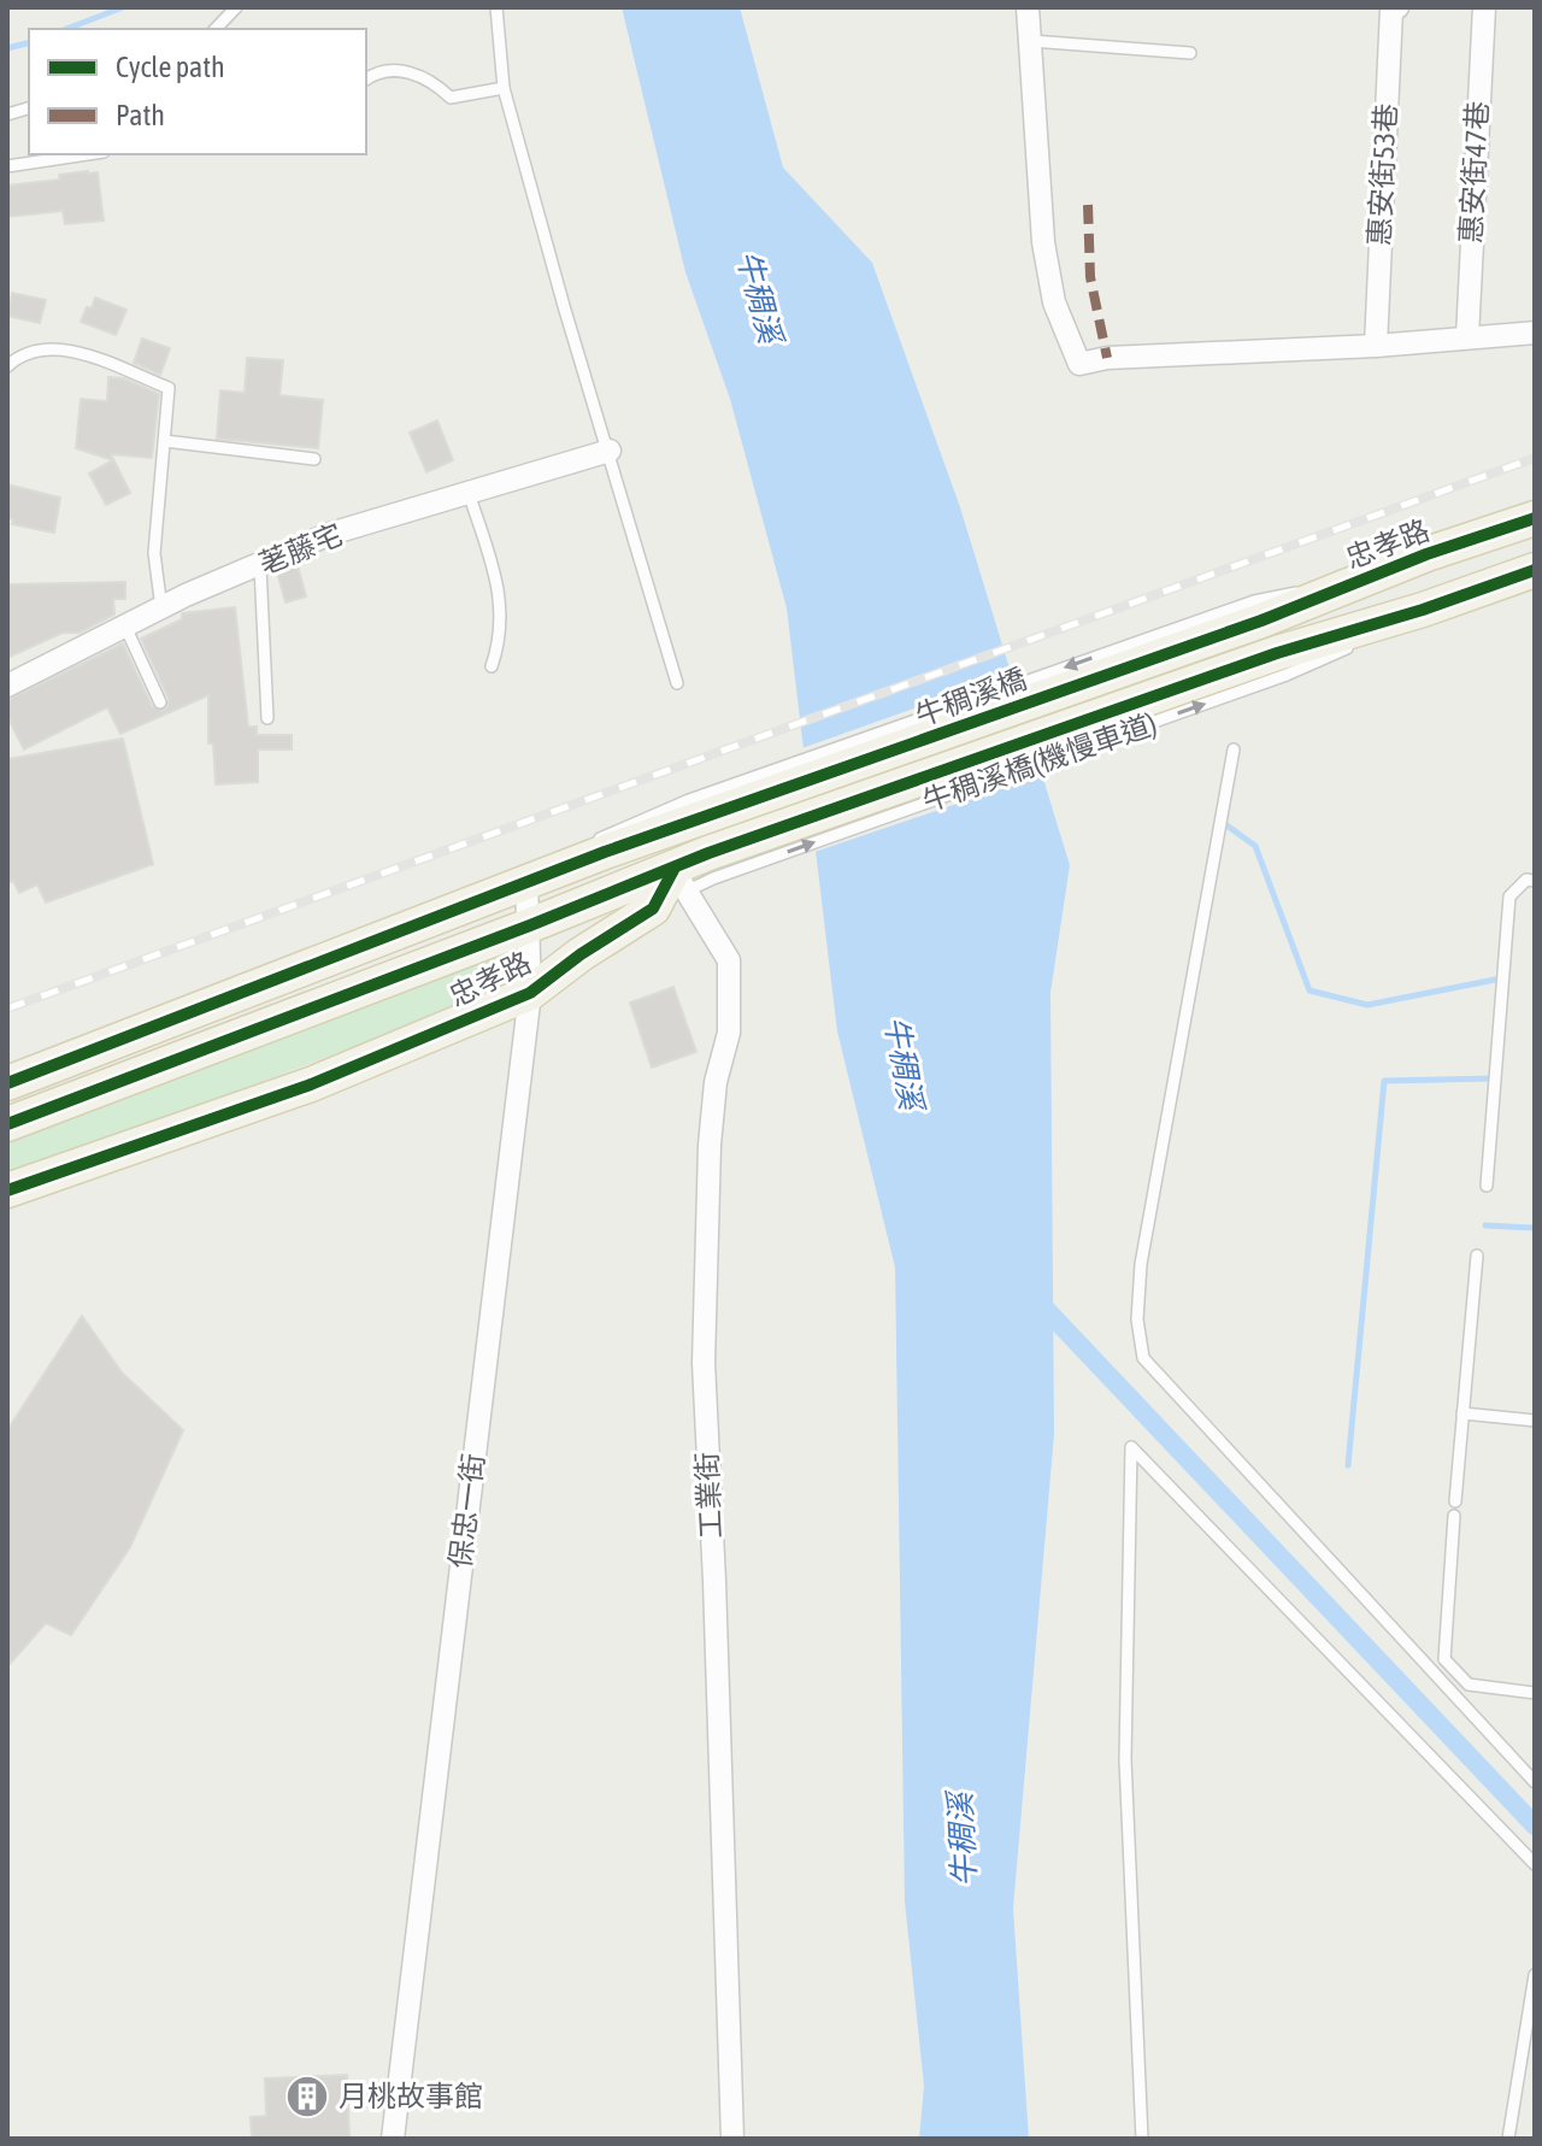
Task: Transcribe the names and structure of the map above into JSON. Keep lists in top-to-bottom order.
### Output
{
  "streets": {
    "main road": ["忠孝路", "牛稠溪橋"],
    "street": [
      "惠安街47巷",
      "惠安街53巷",
      "荖藤宅",
      "工業街",
      "保忠一街"
    ],
    "cycle path": ["牛稠溪橋(機慢車道)"]
  },
  "crossings": [
    ["忠孝路", "牛稠溪橋"],
    ["忠孝路", "工業街"],
    ["忠孝路", "保忠一街"],
    ["牛稠溪橋", "工業街"],
    ["牛稠溪橋", "保忠一街"]
  ],
  "water": ["牛稠溪"],
  "places": {
    "building": ["月桃故事館"]
  },
  "legend": ["Cycle path", "Path"]
}
